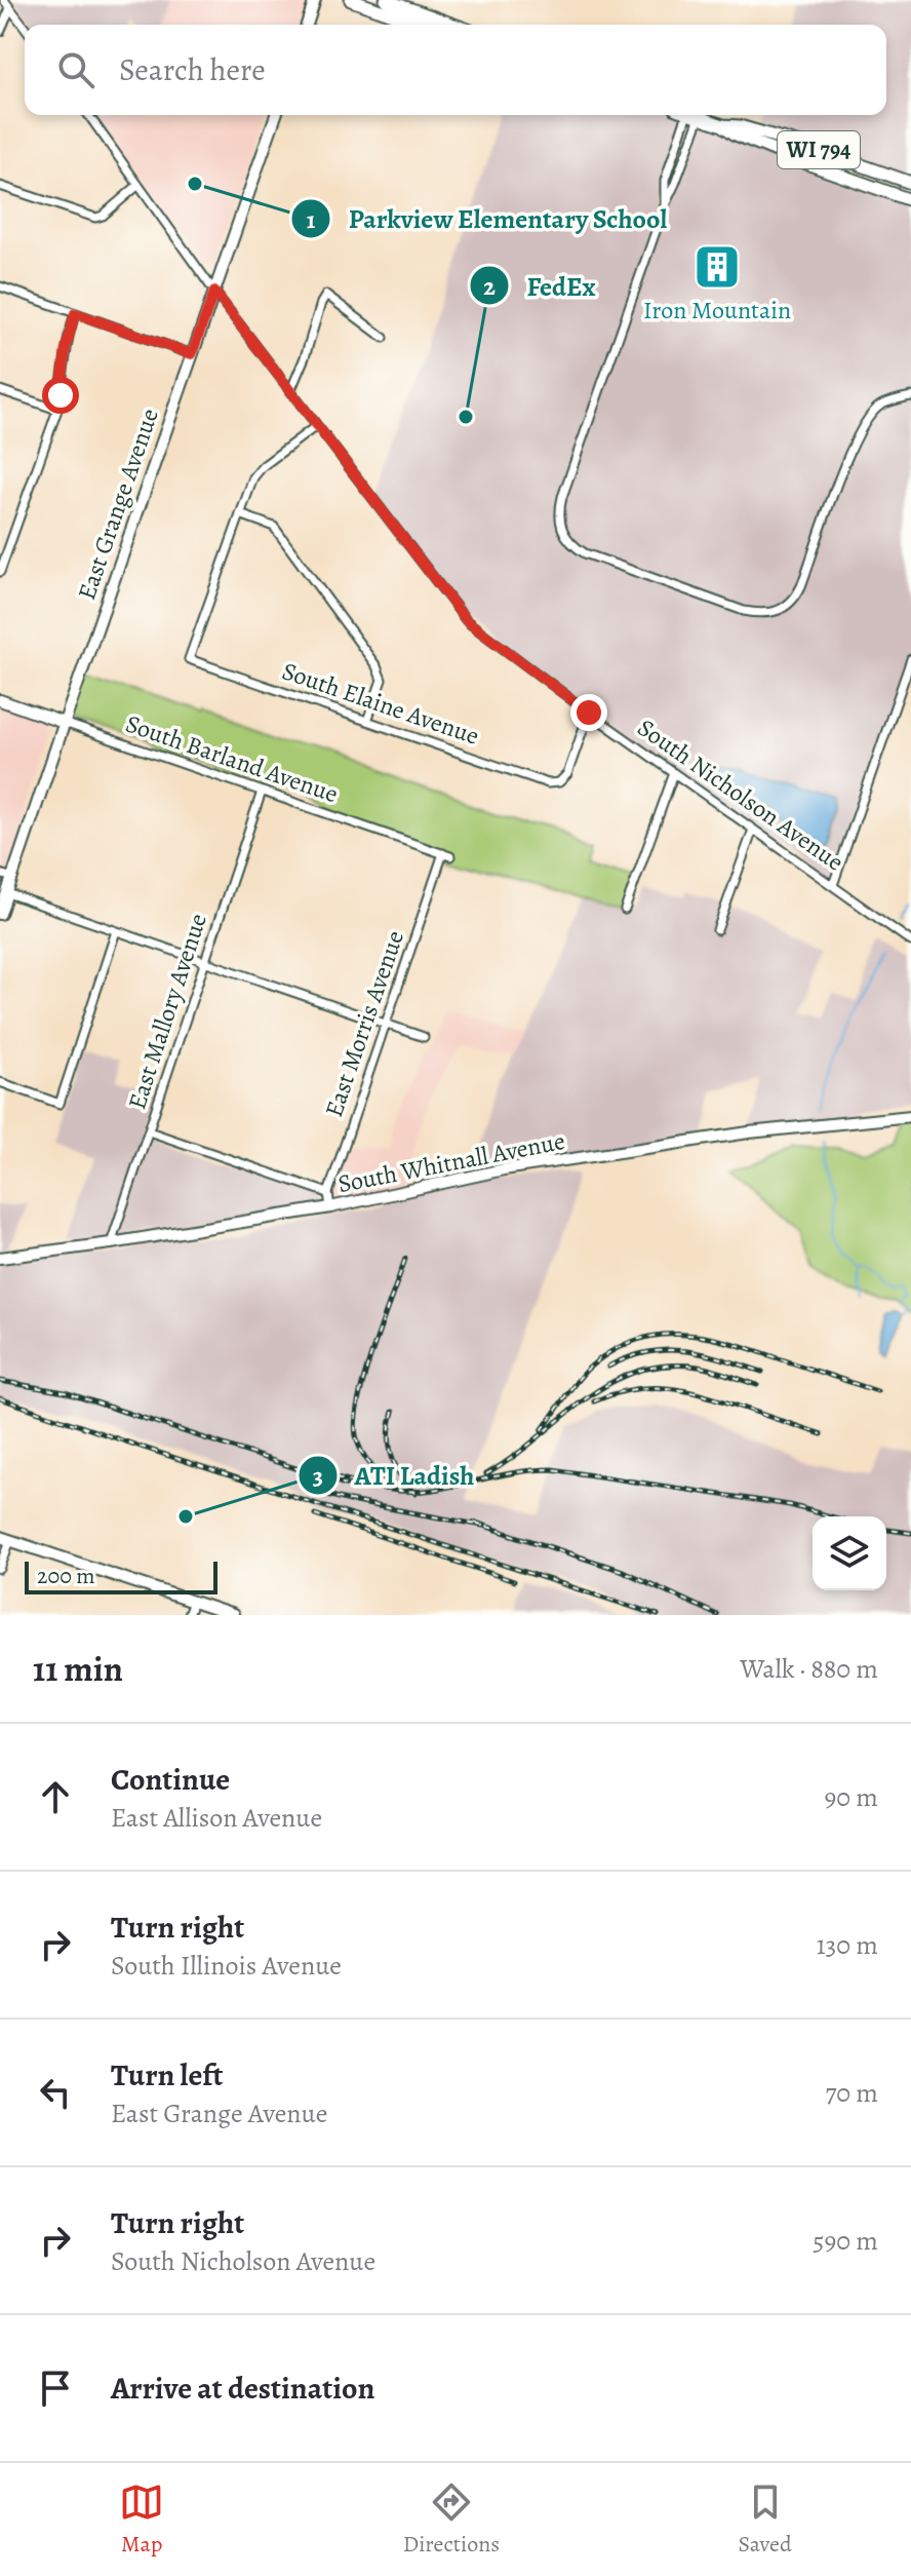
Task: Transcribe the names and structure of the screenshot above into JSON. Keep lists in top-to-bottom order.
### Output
{
  "streets": {
    "main road": ["WI 794"],
    "street": [
      "East Grange Avenue",
      "South Elaine Avenue",
      "South Barland Avenue",
      "South Nicholson Avenue",
      "East Mallory Avenue",
      "East Morris Avenue",
      "South Whitnall Avenue"
    ]
  },
  "crossings": [
    ["East Grange Avenue", "South Barland Avenue"],
    ["East Grange Avenue", "South Nicholson Avenue"],
    ["South Elaine Avenue", "South Nicholson Avenue"],
    ["South Barland Avenue", "East Mallory Avenue"],
    ["South Barland Avenue", "East Morris Avenue"],
    ["East Mallory Avenue", "South Whitnall Avenue"],
    ["East Morris Avenue", "South Whitnall Avenue"]
  ],
  "places": {
    "other": ["Parkview Elementary School", "FedEx", "ATI Ladish"],
    "building": ["Iron Mountain"]
  },
  "scale_bar": "200 m",
  "page": {
    "search": "Search here",
    "scale": "200 m",
    "heading": ["11 min", "Walk · 880 m"],
    "list": [
      ["Continue", "East Allison Avenue", "90 m"],
      ["Turn right", "South Illinois Avenue", "130 m"],
      ["Turn left", "East Grange Avenue", "70 m"],
      ["Turn right", "South Nicholson Avenue", "590 m"],
      "Arrive at destination"
    ],
    "nav": ["Map", "Directions", "Saved"]
  }
}
